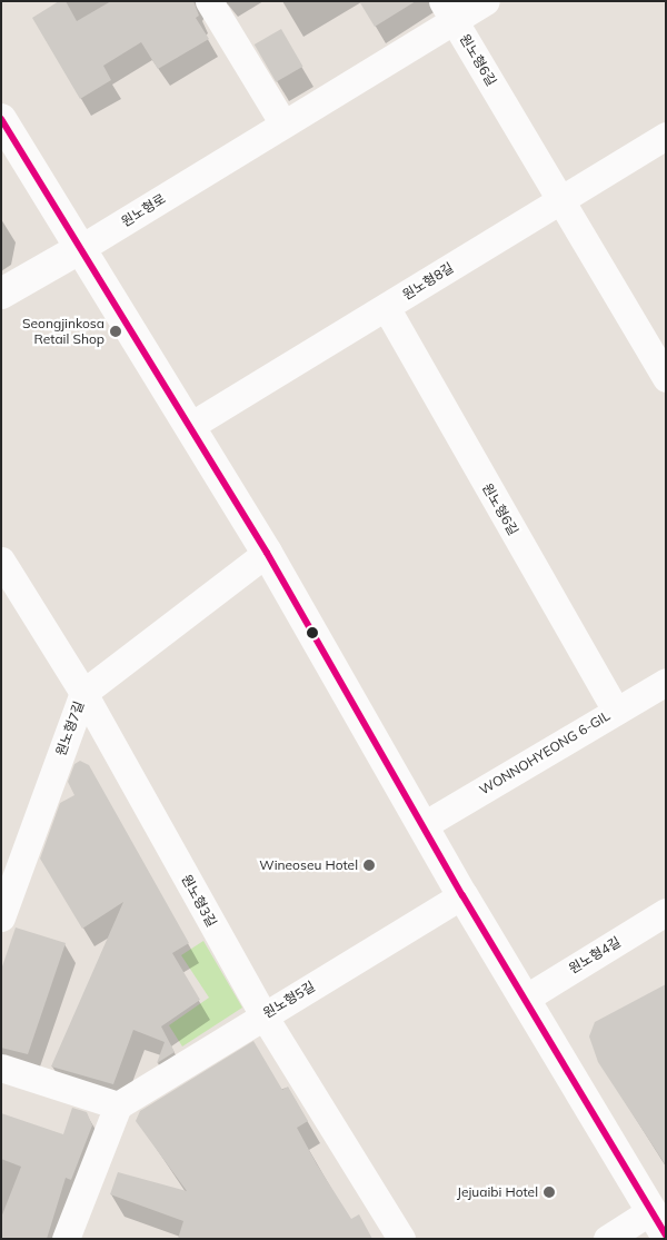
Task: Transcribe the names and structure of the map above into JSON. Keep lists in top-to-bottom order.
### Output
{
  "streets": {
    "main road": ["원노형로"],
    "street": [
      "원노형6길",
      "원노형8길",
      "원노형7길",
      "WONNOHYEONG 6-GIL",
      "원노형3길",
      "원노형4길",
      "원노형5길"
    ]
  },
  "crossings": [
    ["원노형6길", "원노형로"],
    ["원노형6길", "원노형8길"],
    ["원노형6길", "WONNOHYEONG 6-GIL"],
    ["원노형7길", "원노형3길"],
    ["원노형3길", "원노형5길"]
  ],
  "places": ["Seongjinkosa Retail Shop", "Wineoseu Hotel", "Jejuaibi Hotel"]
}
